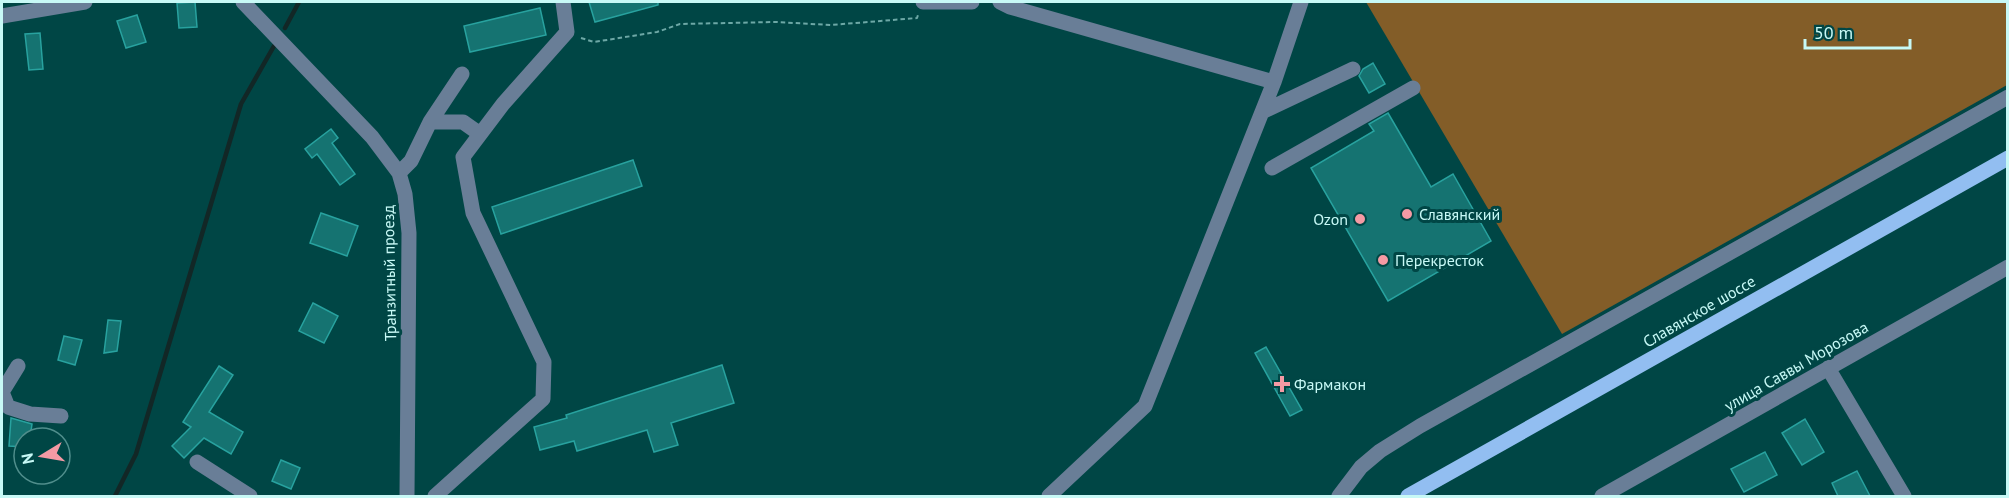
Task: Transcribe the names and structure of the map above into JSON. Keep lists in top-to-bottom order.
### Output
{
  "streets": {
    "main road": ["Славянское шоссе"],
    "street": ["Транзитный проезд", "улица Саввы Морозова"]
  },
  "places": {
    "other": ["Славянский", "Ozon", "Перекресток"],
    "health": ["Фармакон"]
  },
  "scale_bar": "50 m",
  "north": "left"
}
